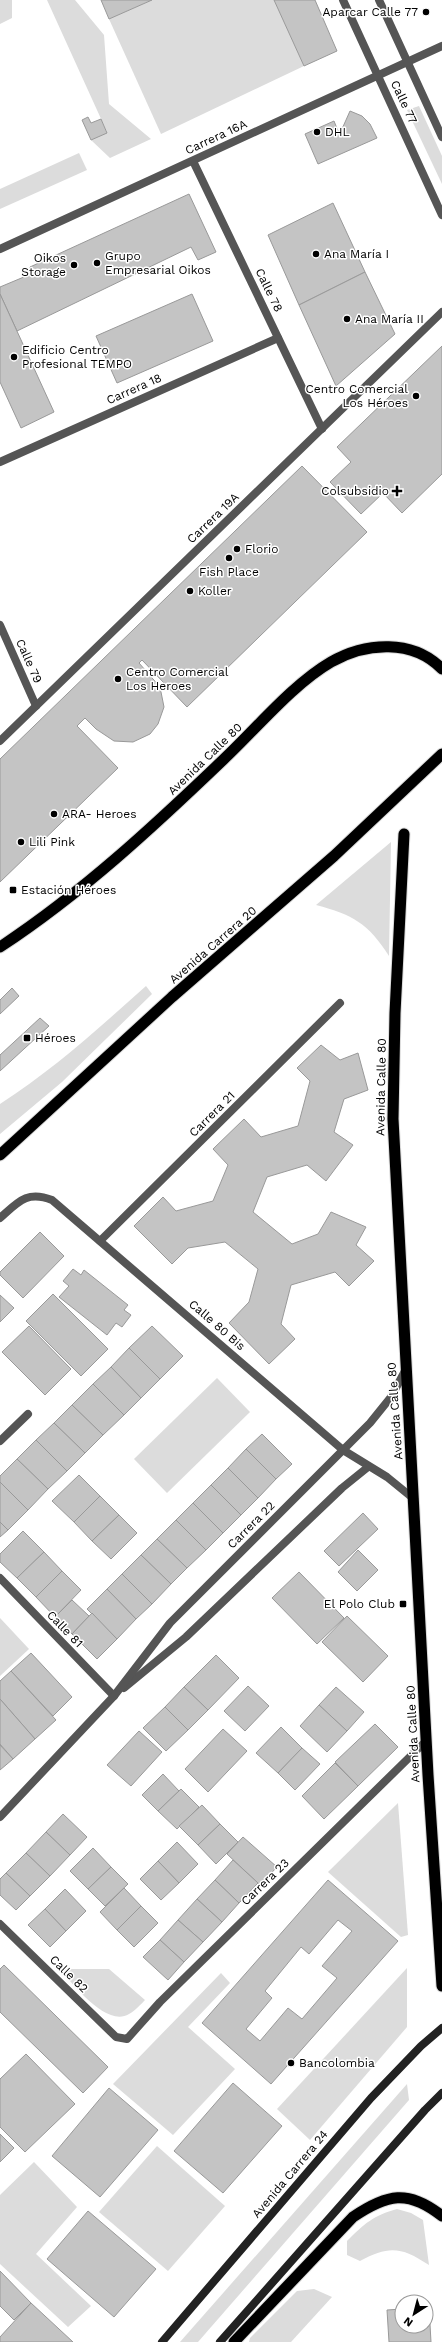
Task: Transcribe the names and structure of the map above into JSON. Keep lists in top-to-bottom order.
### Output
{
  "streets": {
    "highway": ["Avenida Calle 80", "Avenida Carrera 20"],
    "main road": ["Avenida Carrera 24"],
    "street": [
      "Calle 77",
      "Carrera 16A",
      "Calle 78",
      "Carrera 18",
      "Carrera 19A",
      "Calle 79",
      "Carrera 21",
      "Calle 80 Bis",
      "Carrera 22",
      "Calle 81",
      "Carrera 23",
      "Calle 82"
    ]
  },
  "crossings": [
    ["Calle 77", "Carrera 16A"],
    ["Carrera 16A", "Calle 78"],
    ["Calle 78", "Carrera 18"],
    ["Calle 78", "Carrera 19A"],
    ["Carrera 19A", "Calle 79"],
    ["Avenida Calle 80", "Carrera 22"],
    ["Avenida Calle 80", "Carrera 23"],
    ["Carrera 21", "Calle 80 Bis"],
    ["Calle 80 Bis", "Carrera 22"],
    ["Carrera 22", "Calle 81"],
    ["Carrera 23", "Calle 82"]
  ],
  "places": {
    "other": [
      "Aparcar Calle 77",
      "DHL",
      "Ana María I",
      "Grupo Empresarial Oikos",
      "Oikos Storage",
      "Ana María II",
      "Edificio Centro Profesional TEMPO",
      "Centro Comercial Los Héroes",
      "Florio",
      "Fish Place",
      "Koller",
      "Centro Comercial Los Heroes",
      "ARA- Heroes",
      "Lili Pink",
      "Bancolombia"
    ],
    "health": ["Colsubsidio"],
    "transit": ["Estación Héroes", "Héroes", "El Polo Club"]
  },
  "north": "bottom left"
}
